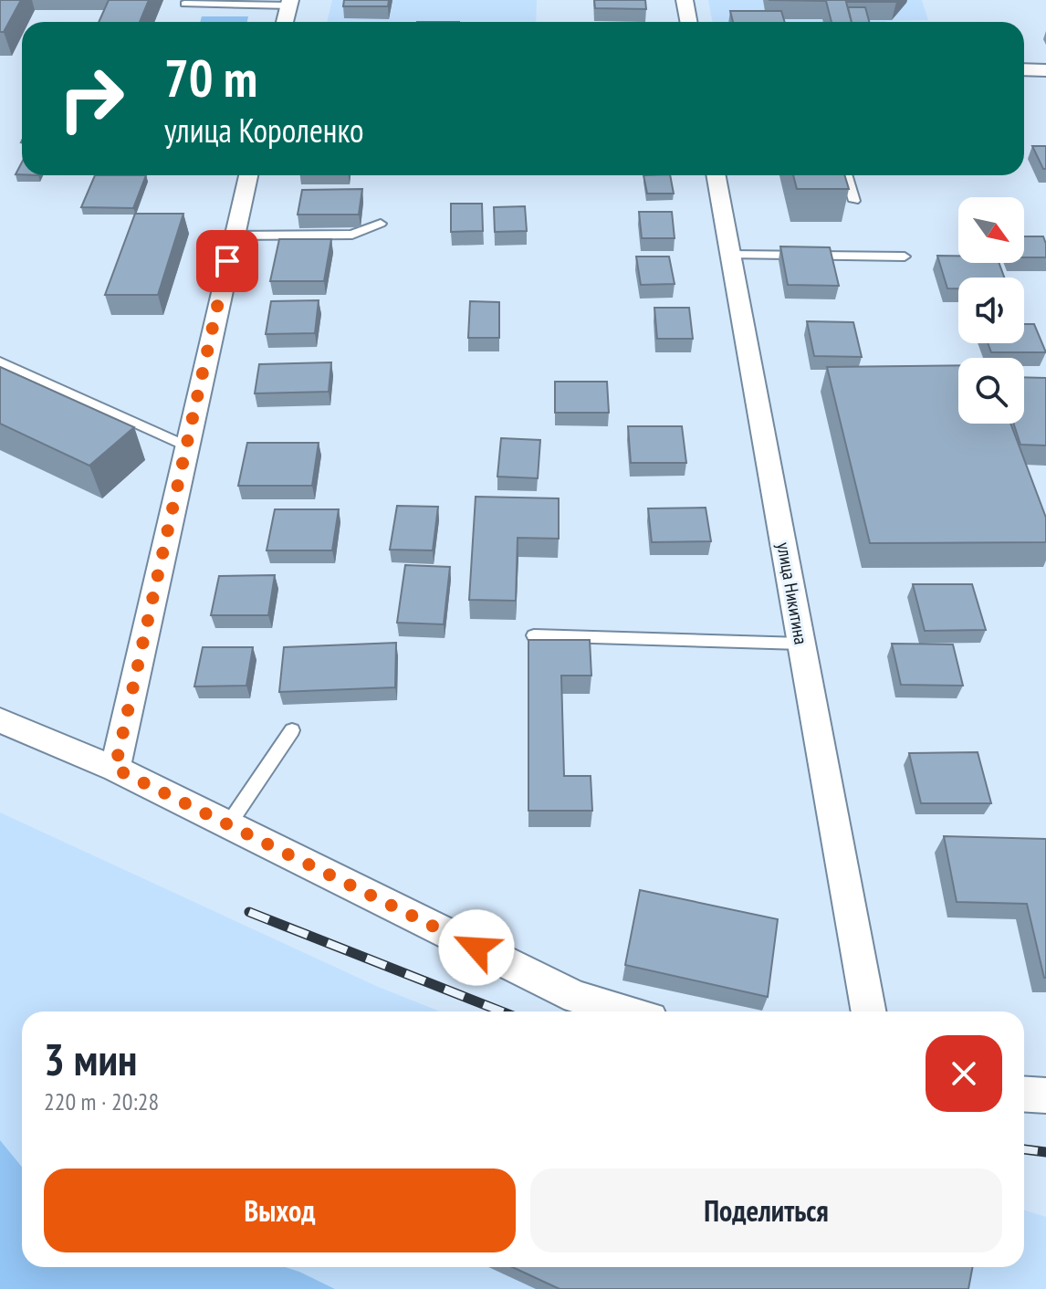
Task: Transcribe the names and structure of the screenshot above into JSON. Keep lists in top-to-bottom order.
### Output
{
  "streets": {
    "street": ["улица Никитина"]
  },
  "north": "bottom right",
  "page": {
    "turn": ["70 m", "улица Короленко"],
    "heading": ["3 мин", "220 m · 20:28"],
    "buttons": ["Выход", "Поделиться"]
  }
}
